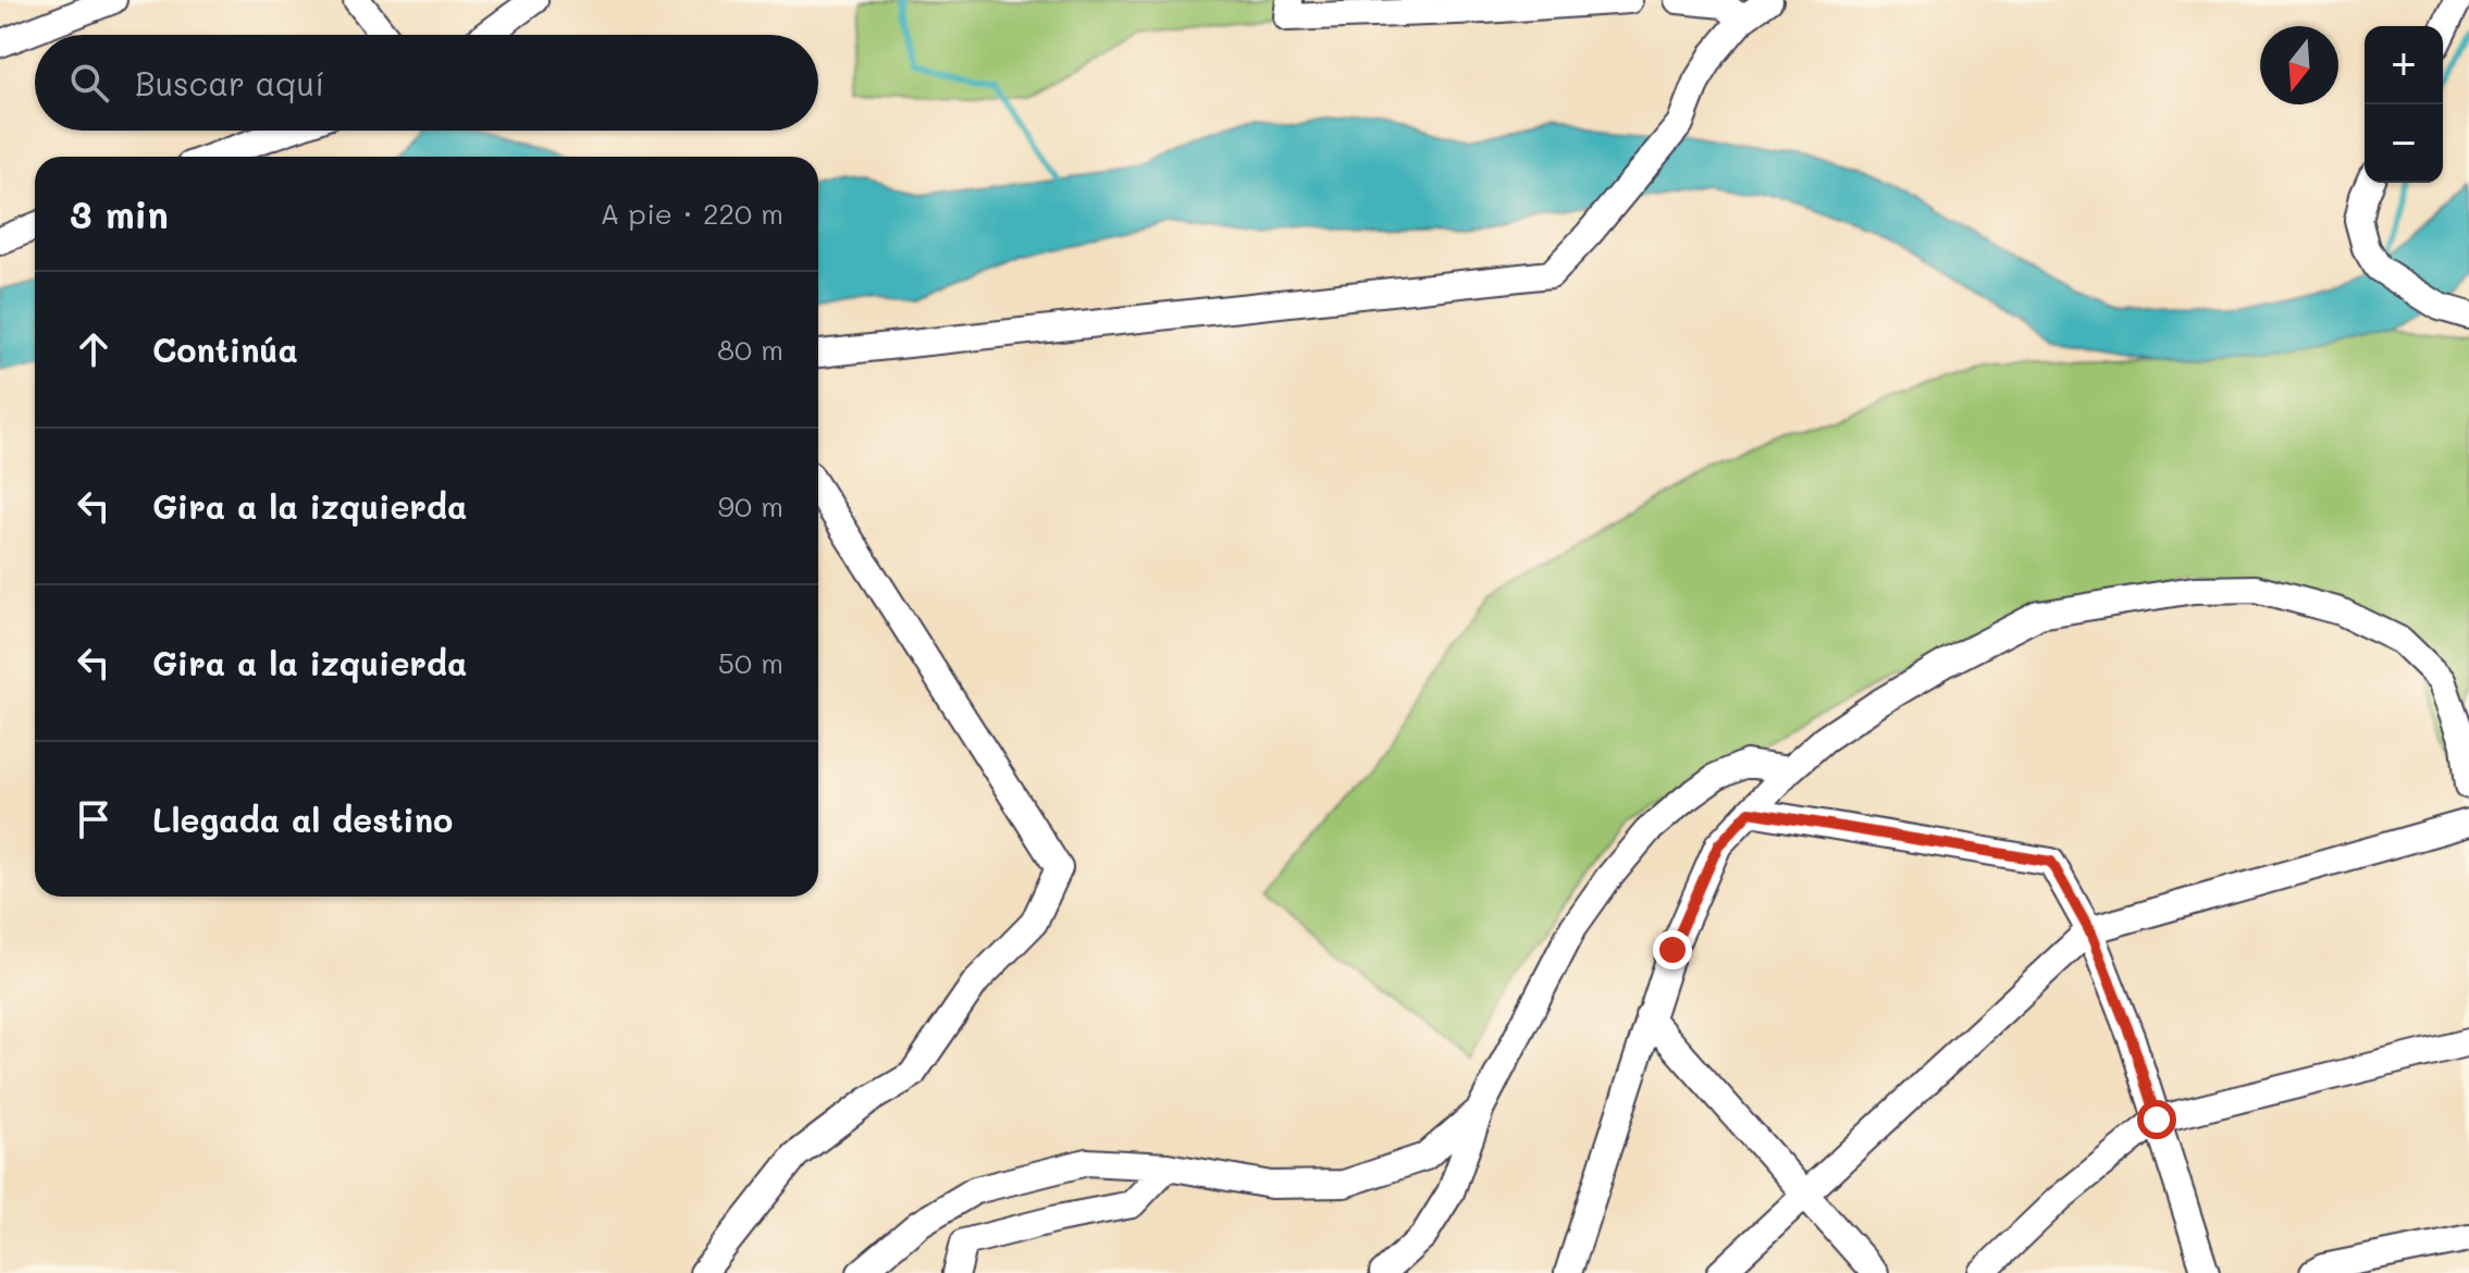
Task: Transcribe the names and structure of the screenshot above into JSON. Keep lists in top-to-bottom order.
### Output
{
  "north": "bottom",
  "page": {
    "map_buttons": ["+", "−"],
    "search": "Buscar aquí",
    "heading": ["3 min", "A pie · 220 m"],
    "list": [
      ["Continúa", "80 m"],
      ["Gira a la izquierda", "90 m"],
      ["Gira a la izquierda", "50 m"],
      "Llegada al destino"
    ]
  }
}
